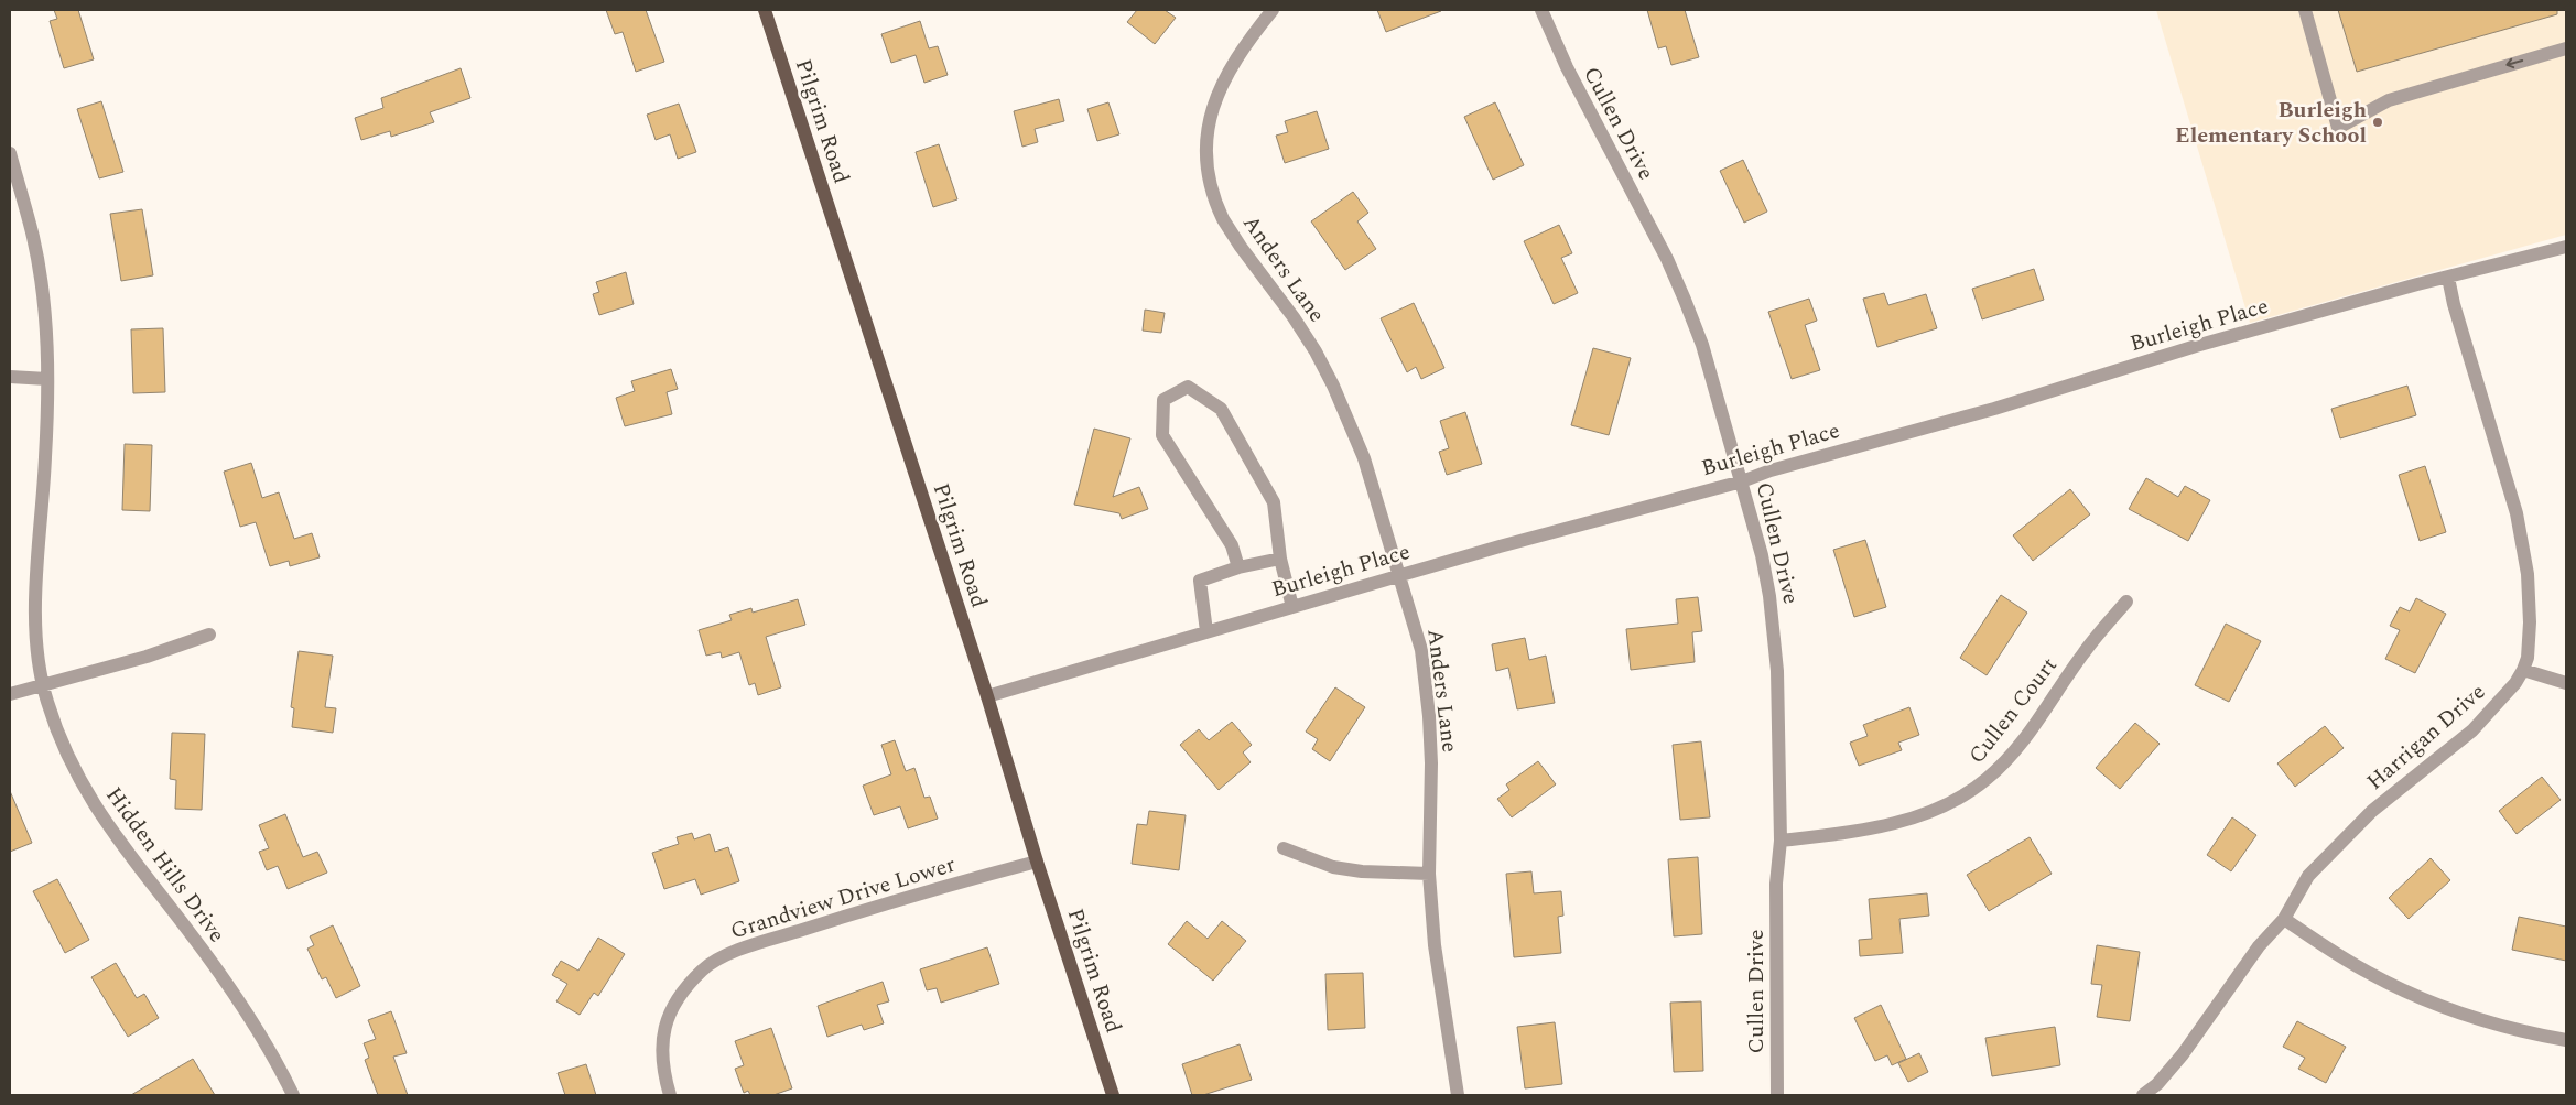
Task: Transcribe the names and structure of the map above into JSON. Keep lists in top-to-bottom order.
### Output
{
  "streets": {
    "main road": ["Pilgrim Road"],
    "street": [
      "Cullen Drive",
      "Anders Lane",
      "Burleigh Place",
      "Cullen Court",
      "Harrigan Drive",
      "Hidden Hills Drive",
      "Grandview Drive Lower"
    ]
  },
  "crossings": [
    ["Pilgrim Road", "Burleigh Place"],
    ["Pilgrim Road", "Grandview Drive Lower"],
    ["Cullen Drive", "Burleigh Place"],
    ["Cullen Drive", "Cullen Court"],
    ["Anders Lane", "Burleigh Place"],
    ["Burleigh Place", "Harrigan Drive"]
  ],
  "places": ["Burleigh Elementary School"]
}
